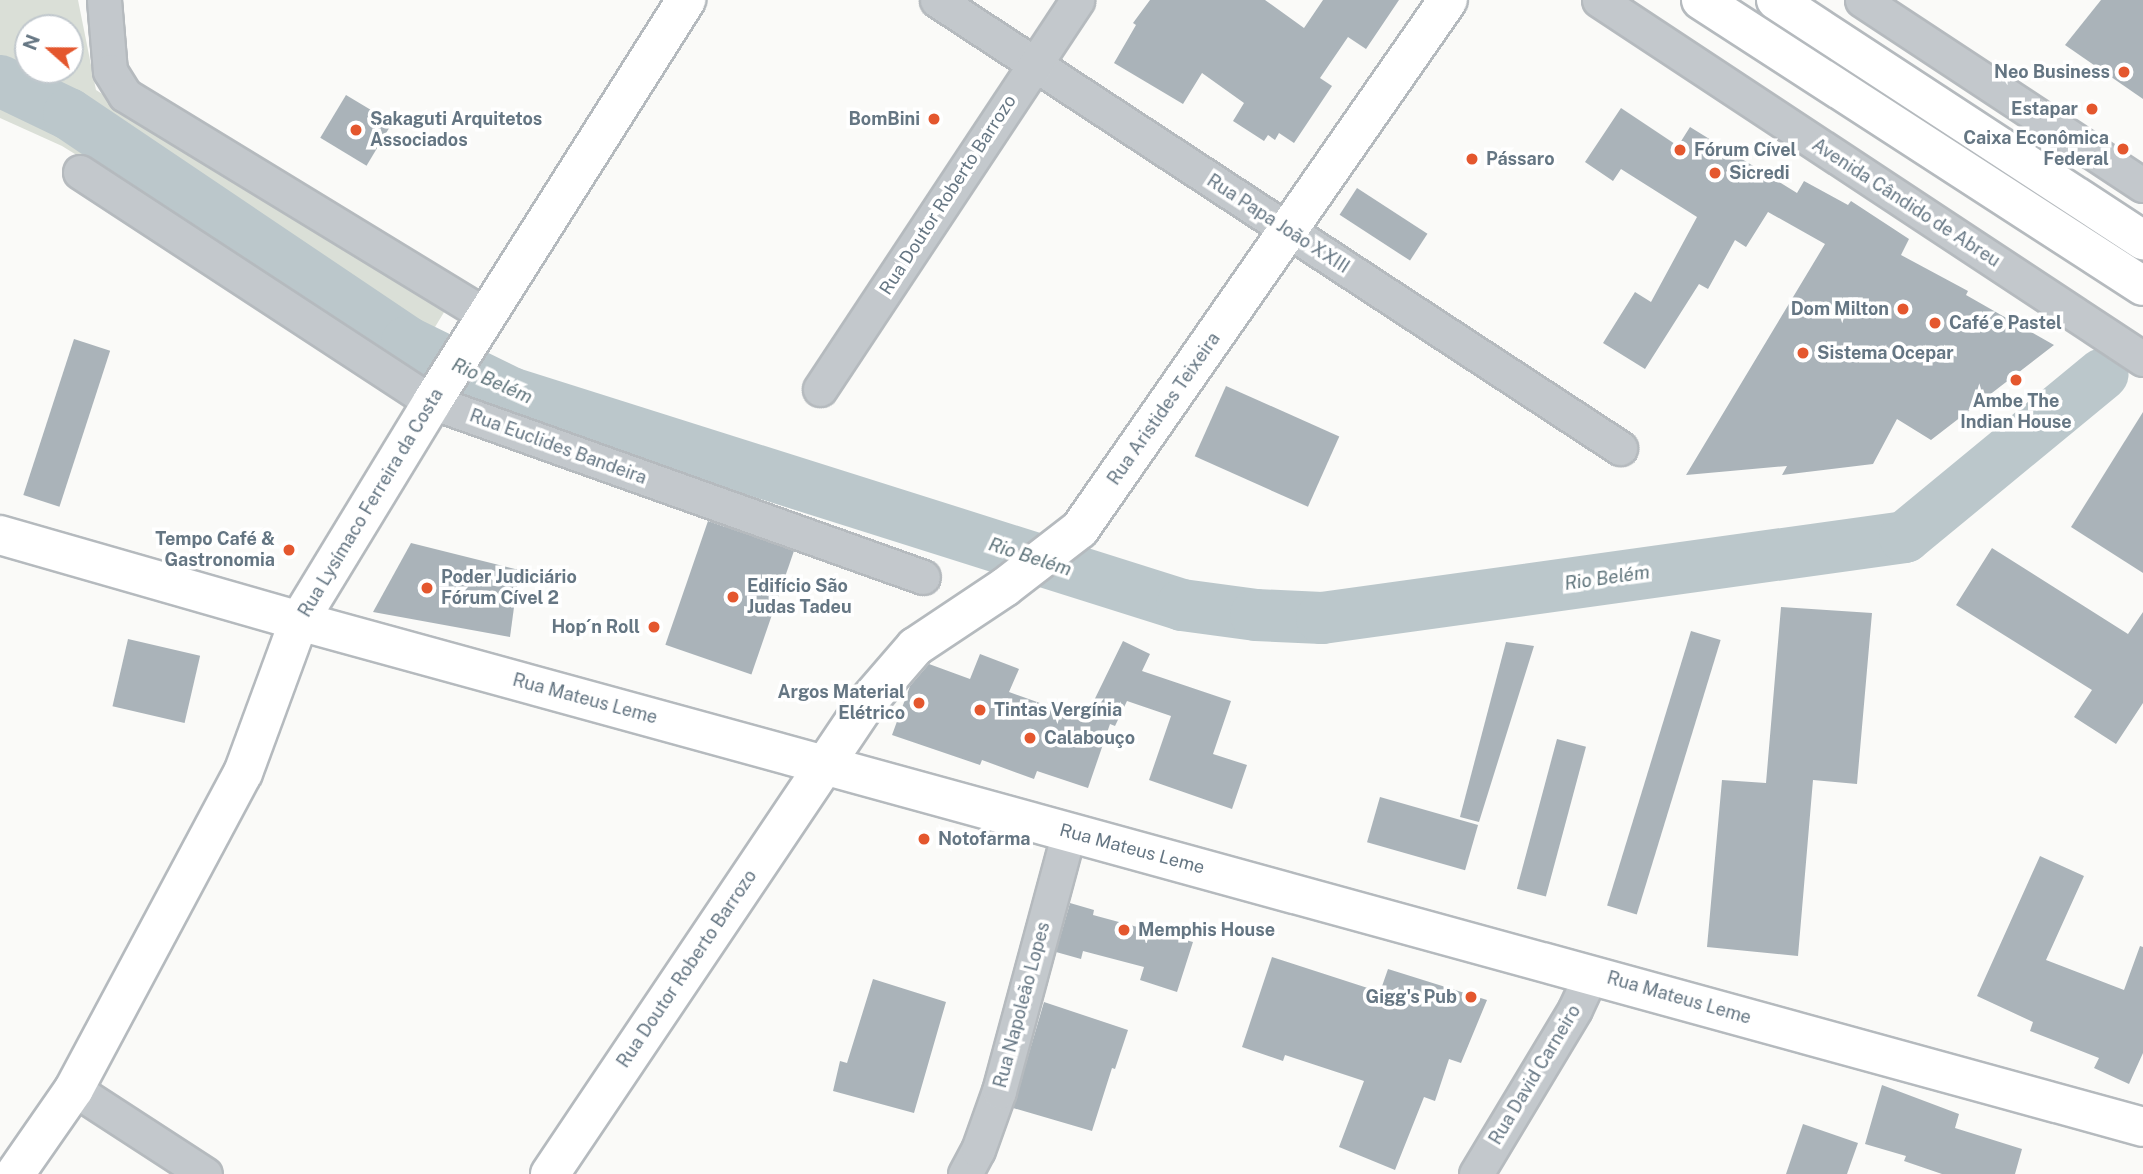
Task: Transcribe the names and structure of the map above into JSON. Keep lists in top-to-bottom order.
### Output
{
  "streets": {
    "main road": [
      "Rua Doutor Roberto Barrozo",
      "Rua Aristides Teixeira",
      "Rua Lysímaco Ferreira da Costa",
      "Rua Mateus Leme"
    ],
    "street": [
      "Avenida Cândido de Abreu",
      "Rua Papa João XXIII",
      "Rua Euclides Bandeira",
      "Rua Napoleão Lopes",
      "Rua David Carneiro"
    ]
  },
  "crossings": [
    ["Rua Doutor Roberto Barrozo", "Rua Papa João XXIII"],
    ["Rua Doutor Roberto Barrozo", "Rua Aristides Teixeira"],
    ["Rua Doutor Roberto Barrozo", "Rua Mateus Leme"],
    ["Rua Papa João XXIII", "Rua Aristides Teixeira"],
    ["Rua Aristides Teixeira", "Rua Mateus Leme"],
    ["Rua Euclides Bandeira", "Rua Lysímaco Ferreira da Costa"],
    ["Rua Lysímaco Ferreira da Costa", "Rua Mateus Leme"],
    ["Rua Mateus Leme", "Rua Napoleão Lopes"],
    ["Rua Mateus Leme", "Rua David Carneiro"]
  ],
  "water": ["Rio Belém"],
  "places": [
    "Neo Business",
    "Estapar",
    "BomBini",
    "Sakaguti Arquitetos Associados",
    "Caixa Econômica Federal",
    "Fórum Cível",
    "Pássaro",
    "Sicredi",
    "Dom Milton",
    "Café e Pastel",
    "Sistema Ocepar",
    "Ambe The Indian House",
    "Tempo Café & Gastronomia",
    "Poder Judiciário Fórum Cível 2",
    "Edifício São Judas Tadeu",
    "Hop´n Roll",
    "Argos Material Elétrico",
    "Tintas Vergínia",
    "Calabouço",
    "Notofarma",
    "Memphis House",
    "Gigg's Pub"
  ],
  "north": "left"
}
